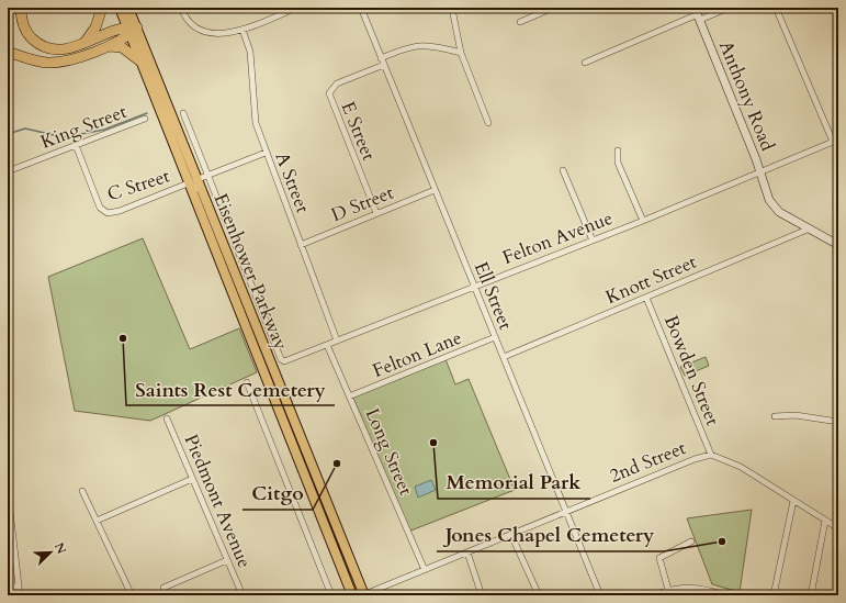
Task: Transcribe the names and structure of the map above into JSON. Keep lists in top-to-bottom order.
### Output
{
  "streets": {
    "main road": ["Eisenhower Parkway"],
    "street": [
      "Anthony Road",
      "King Street",
      "E Street",
      "A Street",
      "C Street",
      "D Street",
      "Felton Avenue",
      "Knott Street",
      "Ell Street",
      "Felton Lane",
      "Bowden Street",
      "Long Street",
      "2nd Street",
      "Piedmont Avenue"
    ]
  },
  "crossings": [
    ["Anthony Road", "Felton Avenue"],
    ["Anthony Road", "Knott Street"],
    ["King Street", "C Street"],
    ["E Street", "D Street"],
    ["E Street", "Ell Street"],
    ["A Street", "C Street"],
    ["A Street", "D Street"],
    ["A Street", "Felton Avenue"],
    ["C Street", "Felton Avenue"],
    ["C Street", "Eisenhower Parkway"],
    ["D Street", "Ell Street"],
    ["Felton Avenue", "Ell Street"],
    ["Felton Avenue", "Long Street"],
    ["Eisenhower Parkway", "2nd Street"],
    ["Knott Street", "Ell Street"],
    ["Knott Street", "Bowden Street"],
    ["Ell Street", "Felton Lane"],
    ["Ell Street", "2nd Street"],
    ["Felton Lane", "Long Street"],
    ["Bowden Street", "2nd Street"],
    ["Long Street", "2nd Street"]
  ],
  "places": [
    "Saints Rest Cemetery",
    "Memorial Park",
    "Citgo",
    "Jones Chapel Cemetery"
  ],
  "north": "top right"
}
